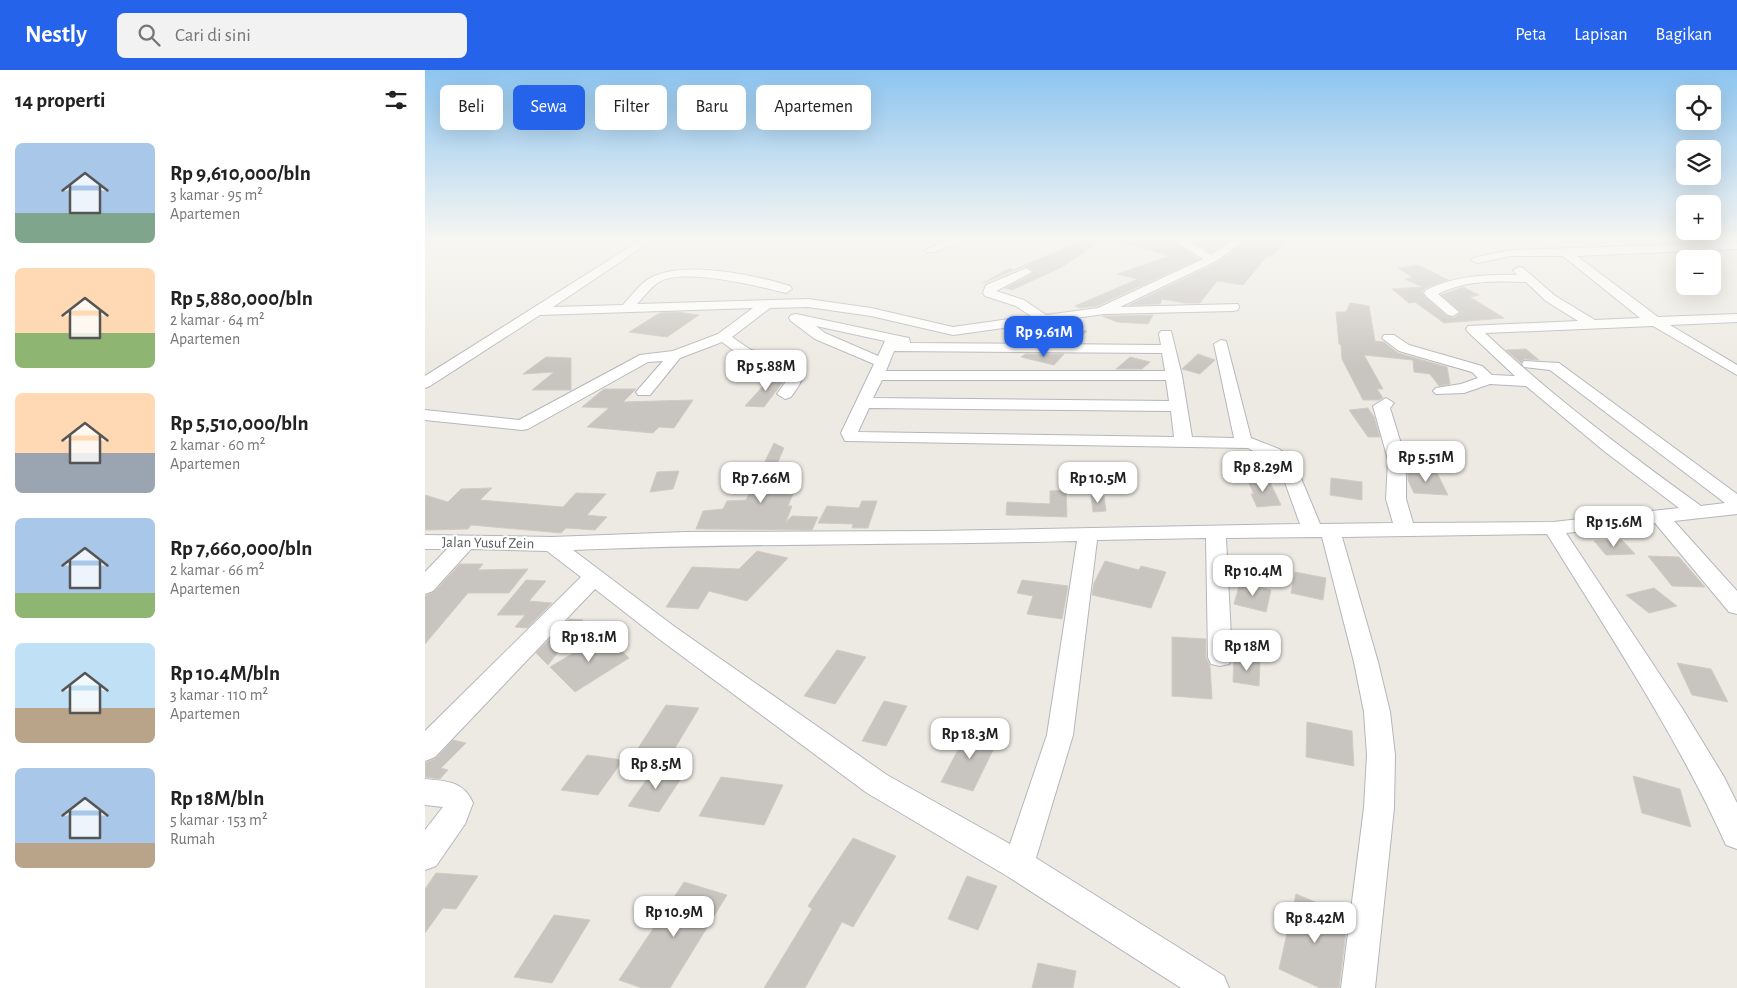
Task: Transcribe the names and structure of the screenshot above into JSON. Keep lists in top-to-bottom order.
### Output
{
  "streets": {
    "street": ["Jalan Yusuf Zein"]
  },
  "page": {
    "header": "Nestly",
    "search": "Cari di sini",
    "nav": ["Peta", "Lapisan", "Bagikan"],
    "heading": "14 properti",
    "map_buttons": ["+", "−"],
    "chip": [
      "Beli",
      "Sewa",
      "Filter",
      "Baru",
      "Apartemen"
    ],
    "list": [
      {
        "name": "Rp 9,610,000/bln",
        "note": "3 kamar · 95 m² · Apartemen"
      },
      {
        "name": "Rp 5,880,000/bln",
        "note": "2 kamar · 64 m² · Apartemen"
      },
      {
        "name": "Rp 5,510,000/bln",
        "note": "2 kamar · 60 m² · Apartemen"
      },
      {
        "name": "Rp 7,660,000/bln",
        "note": "2 kamar · 66 m² · Apartemen"
      },
      {
        "name": "Rp 10.4M/bln",
        "note": "3 kamar · 110 m² · Apartemen"
      },
      {
        "name": "Rp 18M/bln",
        "note": "5 kamar · 153 m² · Rumah"
      }
    ],
    "price": [
      "Rp 9.61M",
      "Rp 5.88M",
      "Rp 5.51M",
      "Rp 8.29M",
      "Rp 7.66M",
      "Rp 10.5M",
      "Rp 15.6M",
      "Rp 10.4M",
      "Rp 18.1M",
      "Rp 18M",
      "Rp 18.3M",
      "Rp 8.5M",
      "Rp 10.9M",
      "Rp 8.42M"
    ]
  }
}
